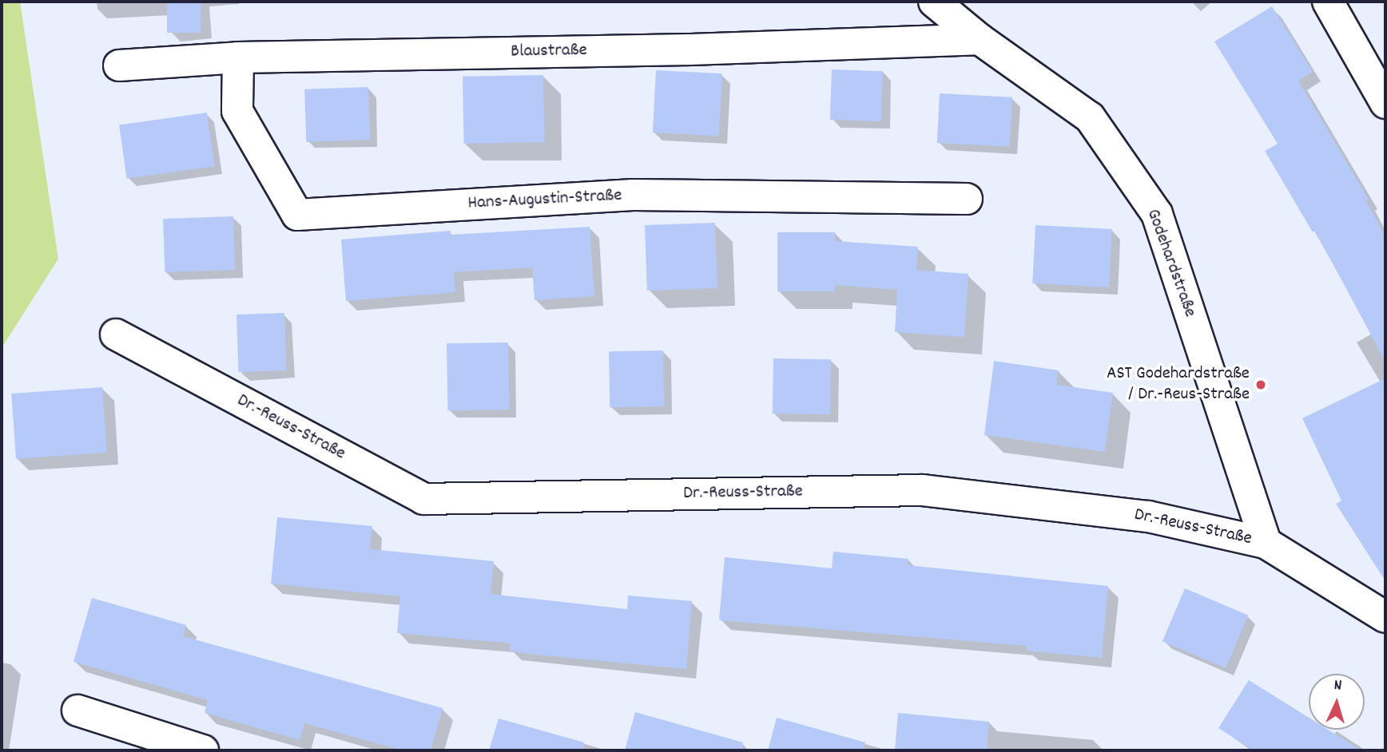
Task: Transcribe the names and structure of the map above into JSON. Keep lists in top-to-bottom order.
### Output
{
  "streets": {
    "street": [
      "Blaustraße",
      "Hans-Augustin-Straße",
      "Godehardstraße",
      "Dr.-Reuss-Straße"
    ]
  },
  "crossings": [
    ["Blaustraße", "Hans-Augustin-Straße"],
    ["Blaustraße", "Godehardstraße"],
    ["Godehardstraße", "Dr.-Reuss-Straße"]
  ],
  "places": ["AST Godehardstraße / Dr.-Reus-Straße"],
  "north": "top"
}
